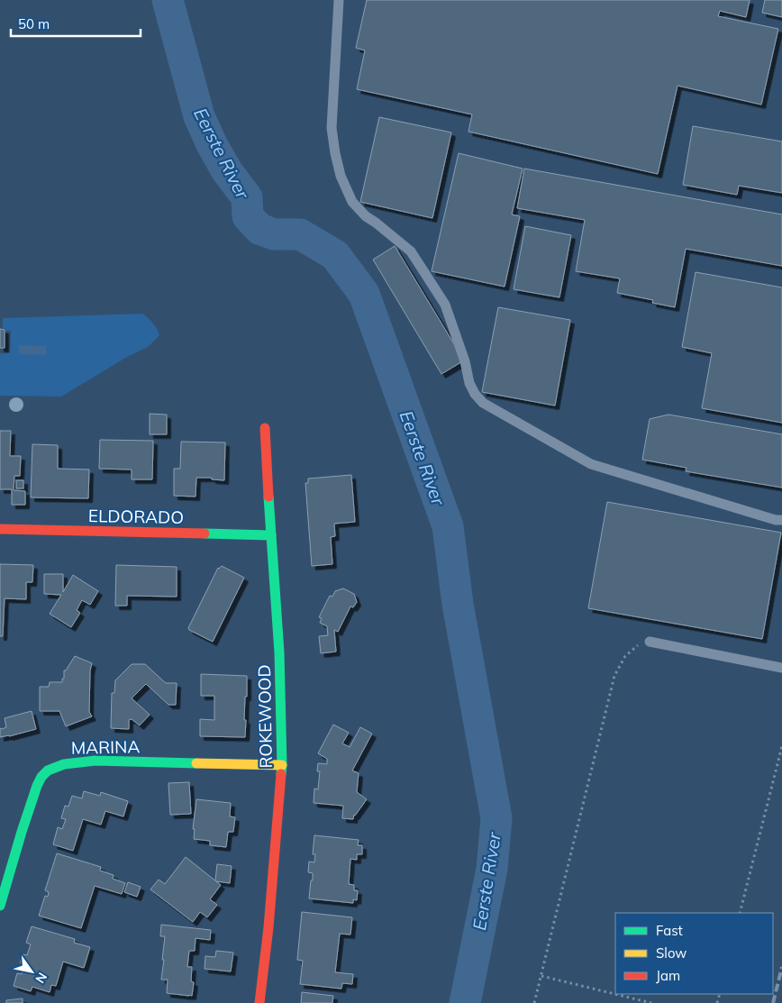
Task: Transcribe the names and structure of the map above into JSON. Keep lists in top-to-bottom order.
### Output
{
  "streets": {
    "street": ["ELDORADO", "ROKEWOOD", "MARINA"]
  },
  "crossings": [
    ["ELDORADO", "ROKEWOOD"],
    ["ROKEWOOD", "MARINA"]
  ],
  "water": ["Eerste River"],
  "legend": ["Fast", "Slow", "Jam"],
  "scale_bar": "50 m",
  "north": "bottom right"
}
